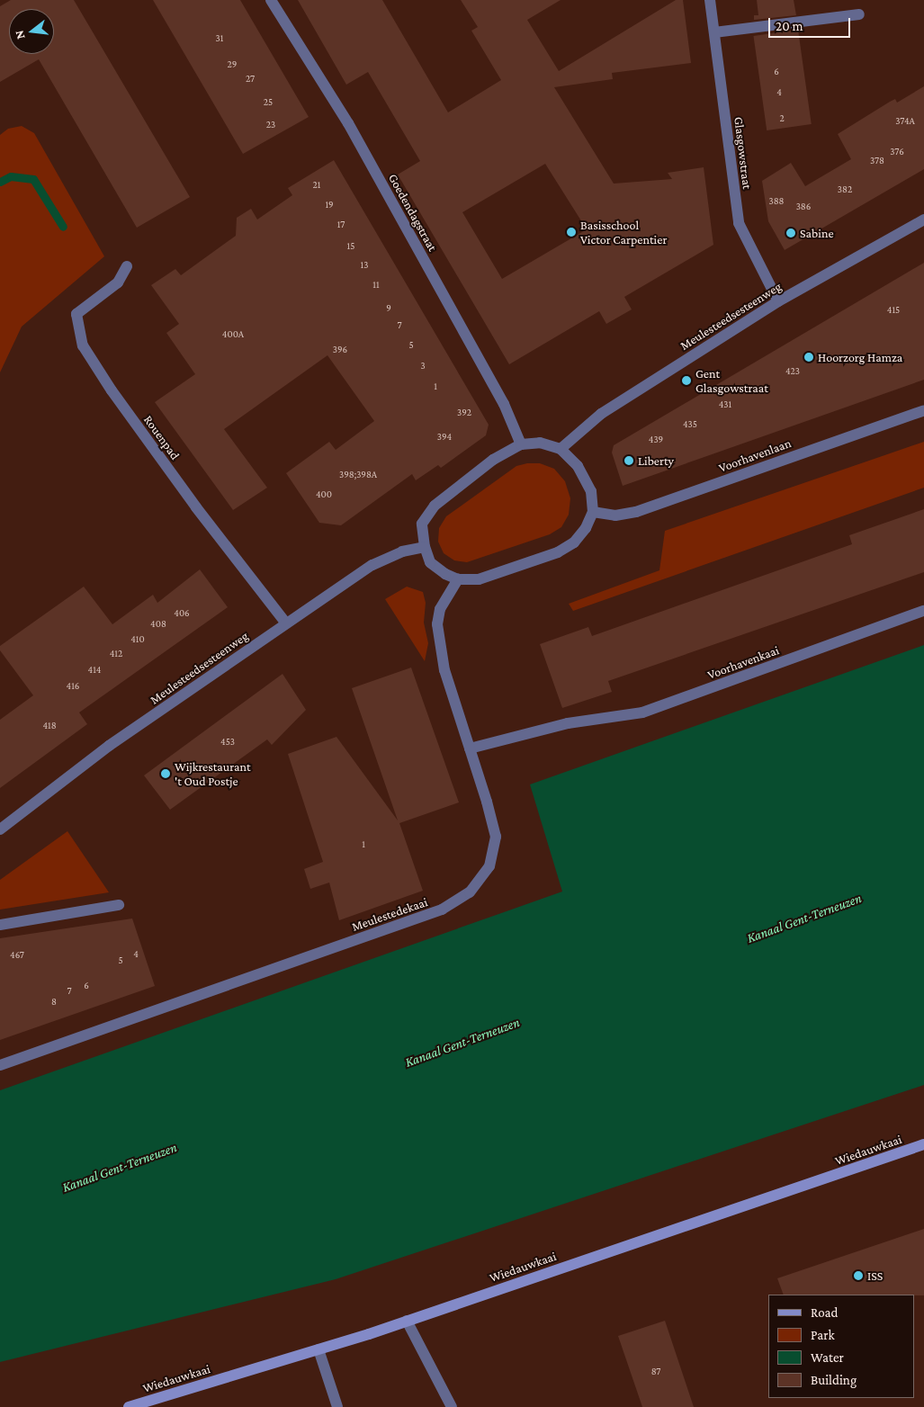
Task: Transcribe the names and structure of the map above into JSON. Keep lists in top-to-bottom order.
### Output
{
  "streets": {
    "main road": ["Wiedauwkaai"],
    "street": [
      "Glasgowstraat",
      "Goedendagstraat",
      "Meulesteedsesteenweg",
      "Rouenpad",
      "Voorhavenlaan",
      "Voorhavenkaai",
      "Meulestedekaai"
    ]
  },
  "crossings": [
    ["Glasgowstraat", "Meulesteedsesteenweg"],
    ["Goedendagstraat", "Meulesteedsesteenweg"],
    ["Goedendagstraat", "Voorhavenlaan"],
    ["Goedendagstraat", "Meulestedekaai"],
    ["Meulesteedsesteenweg", "Rouenpad"],
    ["Meulesteedsesteenweg", "Voorhavenlaan"],
    ["Meulesteedsesteenweg", "Meulestedekaai"],
    ["Voorhavenlaan", "Meulestedekaai"],
    ["Voorhavenkaai", "Meulestedekaai"]
  ],
  "water": ["Kanaal Gent-Terneuzen"],
  "places": [
    "Basisschool Victor Carpentier",
    "Sabine",
    "Hoorzorg Hamza",
    "Gent Glasgowstraat",
    "Liberty",
    "Wijkrestaurant 't Oud Postje",
    "ISS"
  ],
  "house_numbers": [
    "31",
    "29",
    "6",
    "27",
    "4",
    "25",
    "2",
    "374A",
    "23",
    "376",
    "378",
    "21",
    "382",
    "388",
    "19",
    "386",
    "17",
    "15",
    "13",
    "11",
    "9",
    "415",
    "7",
    "400A",
    "5",
    "396",
    "3",
    "423",
    "1",
    "431",
    "392",
    "435",
    "394",
    "439",
    "398;398A",
    "400",
    "406",
    "408",
    "410",
    "412",
    "414",
    "416",
    "418",
    "453",
    "1",
    "4",
    "467",
    "5",
    "6",
    "7",
    "8",
    "87"
  ],
  "legend": [
    "Road",
    "Park",
    "Water",
    "Building"
  ],
  "scale_bar": "20 m",
  "north": "left"
}
